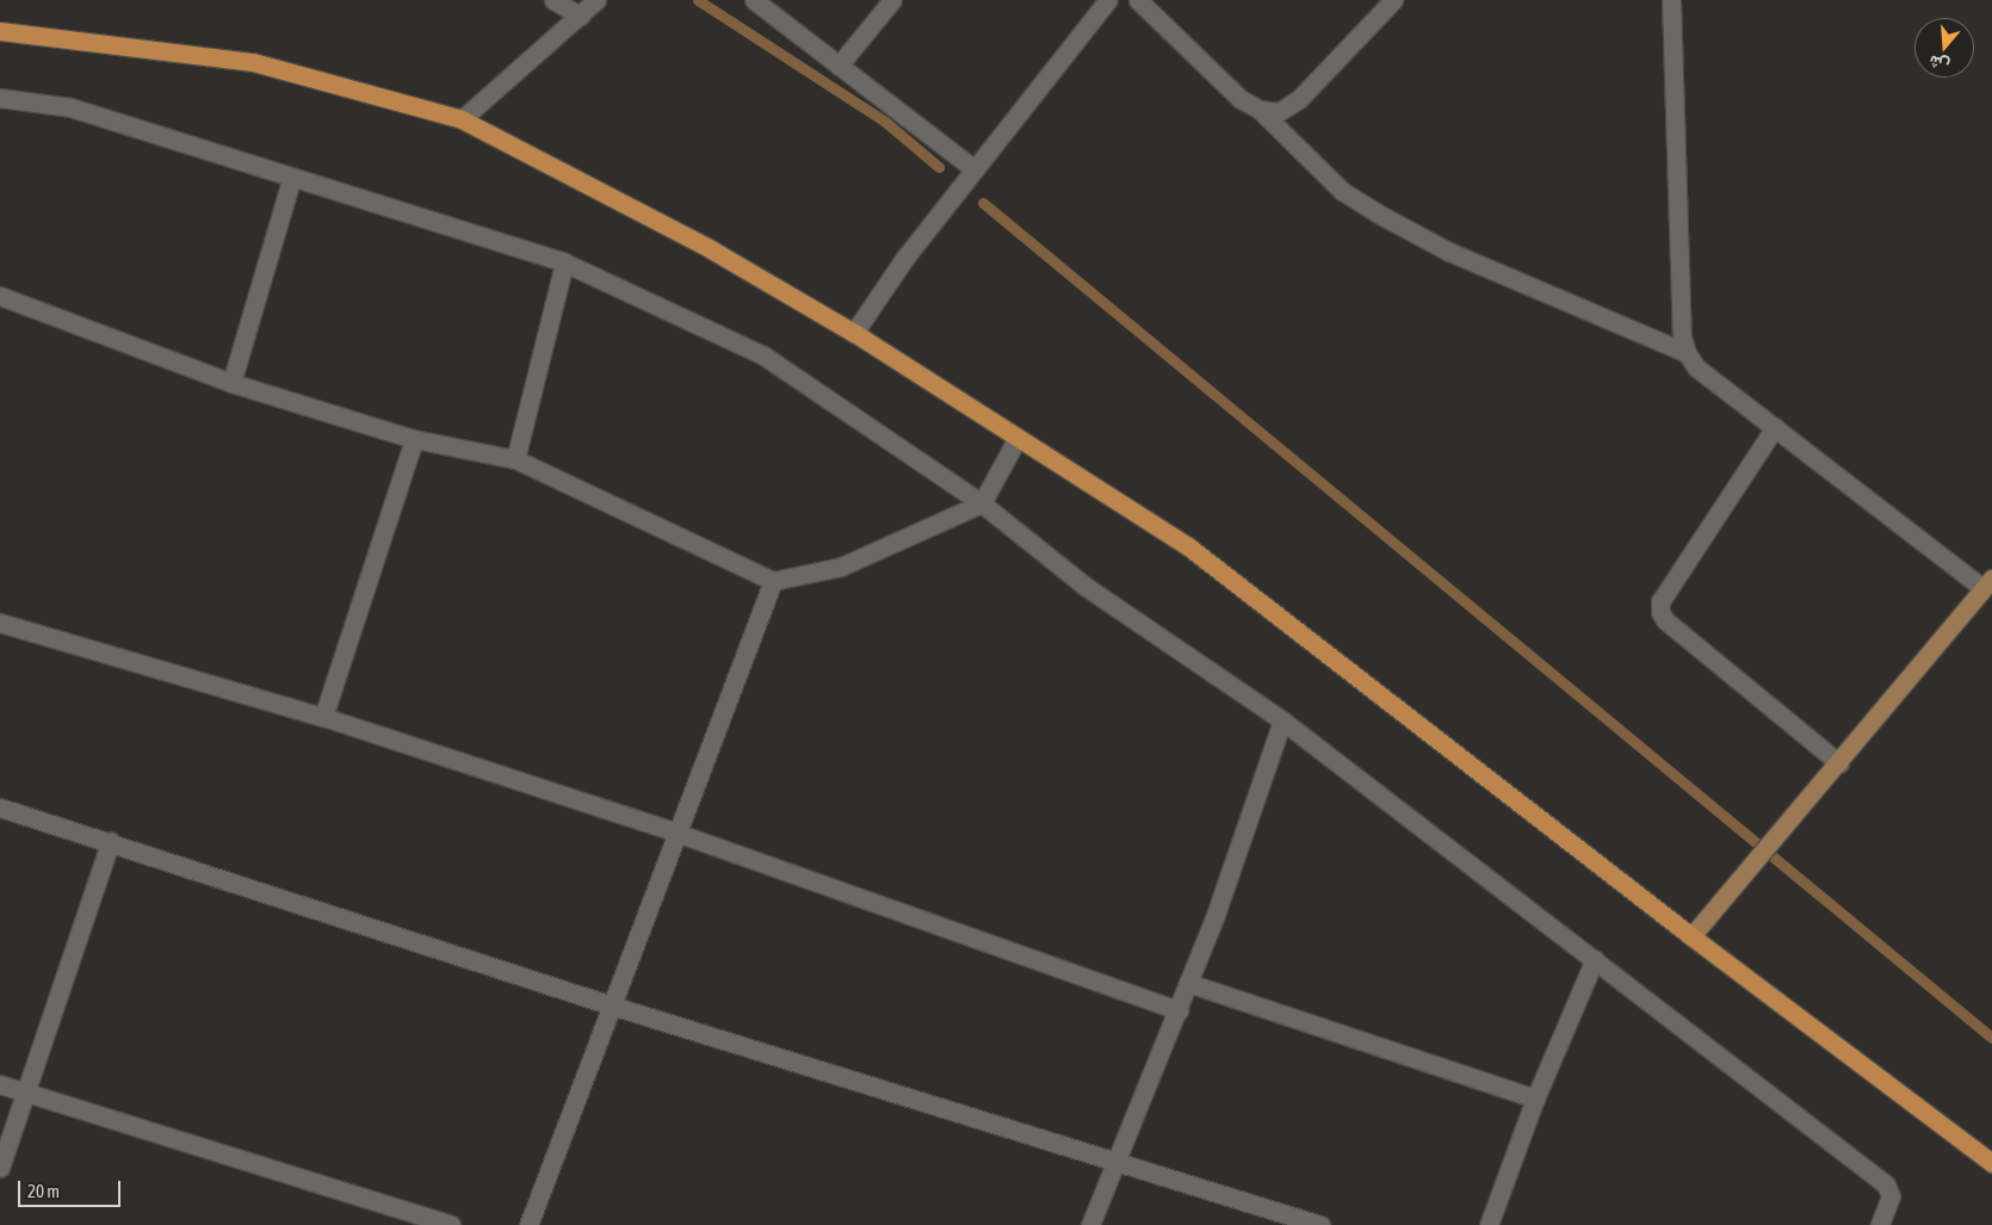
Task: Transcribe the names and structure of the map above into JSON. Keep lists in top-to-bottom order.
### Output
{
  "scale_bar": "20 m",
  "north": "bottom"
}
